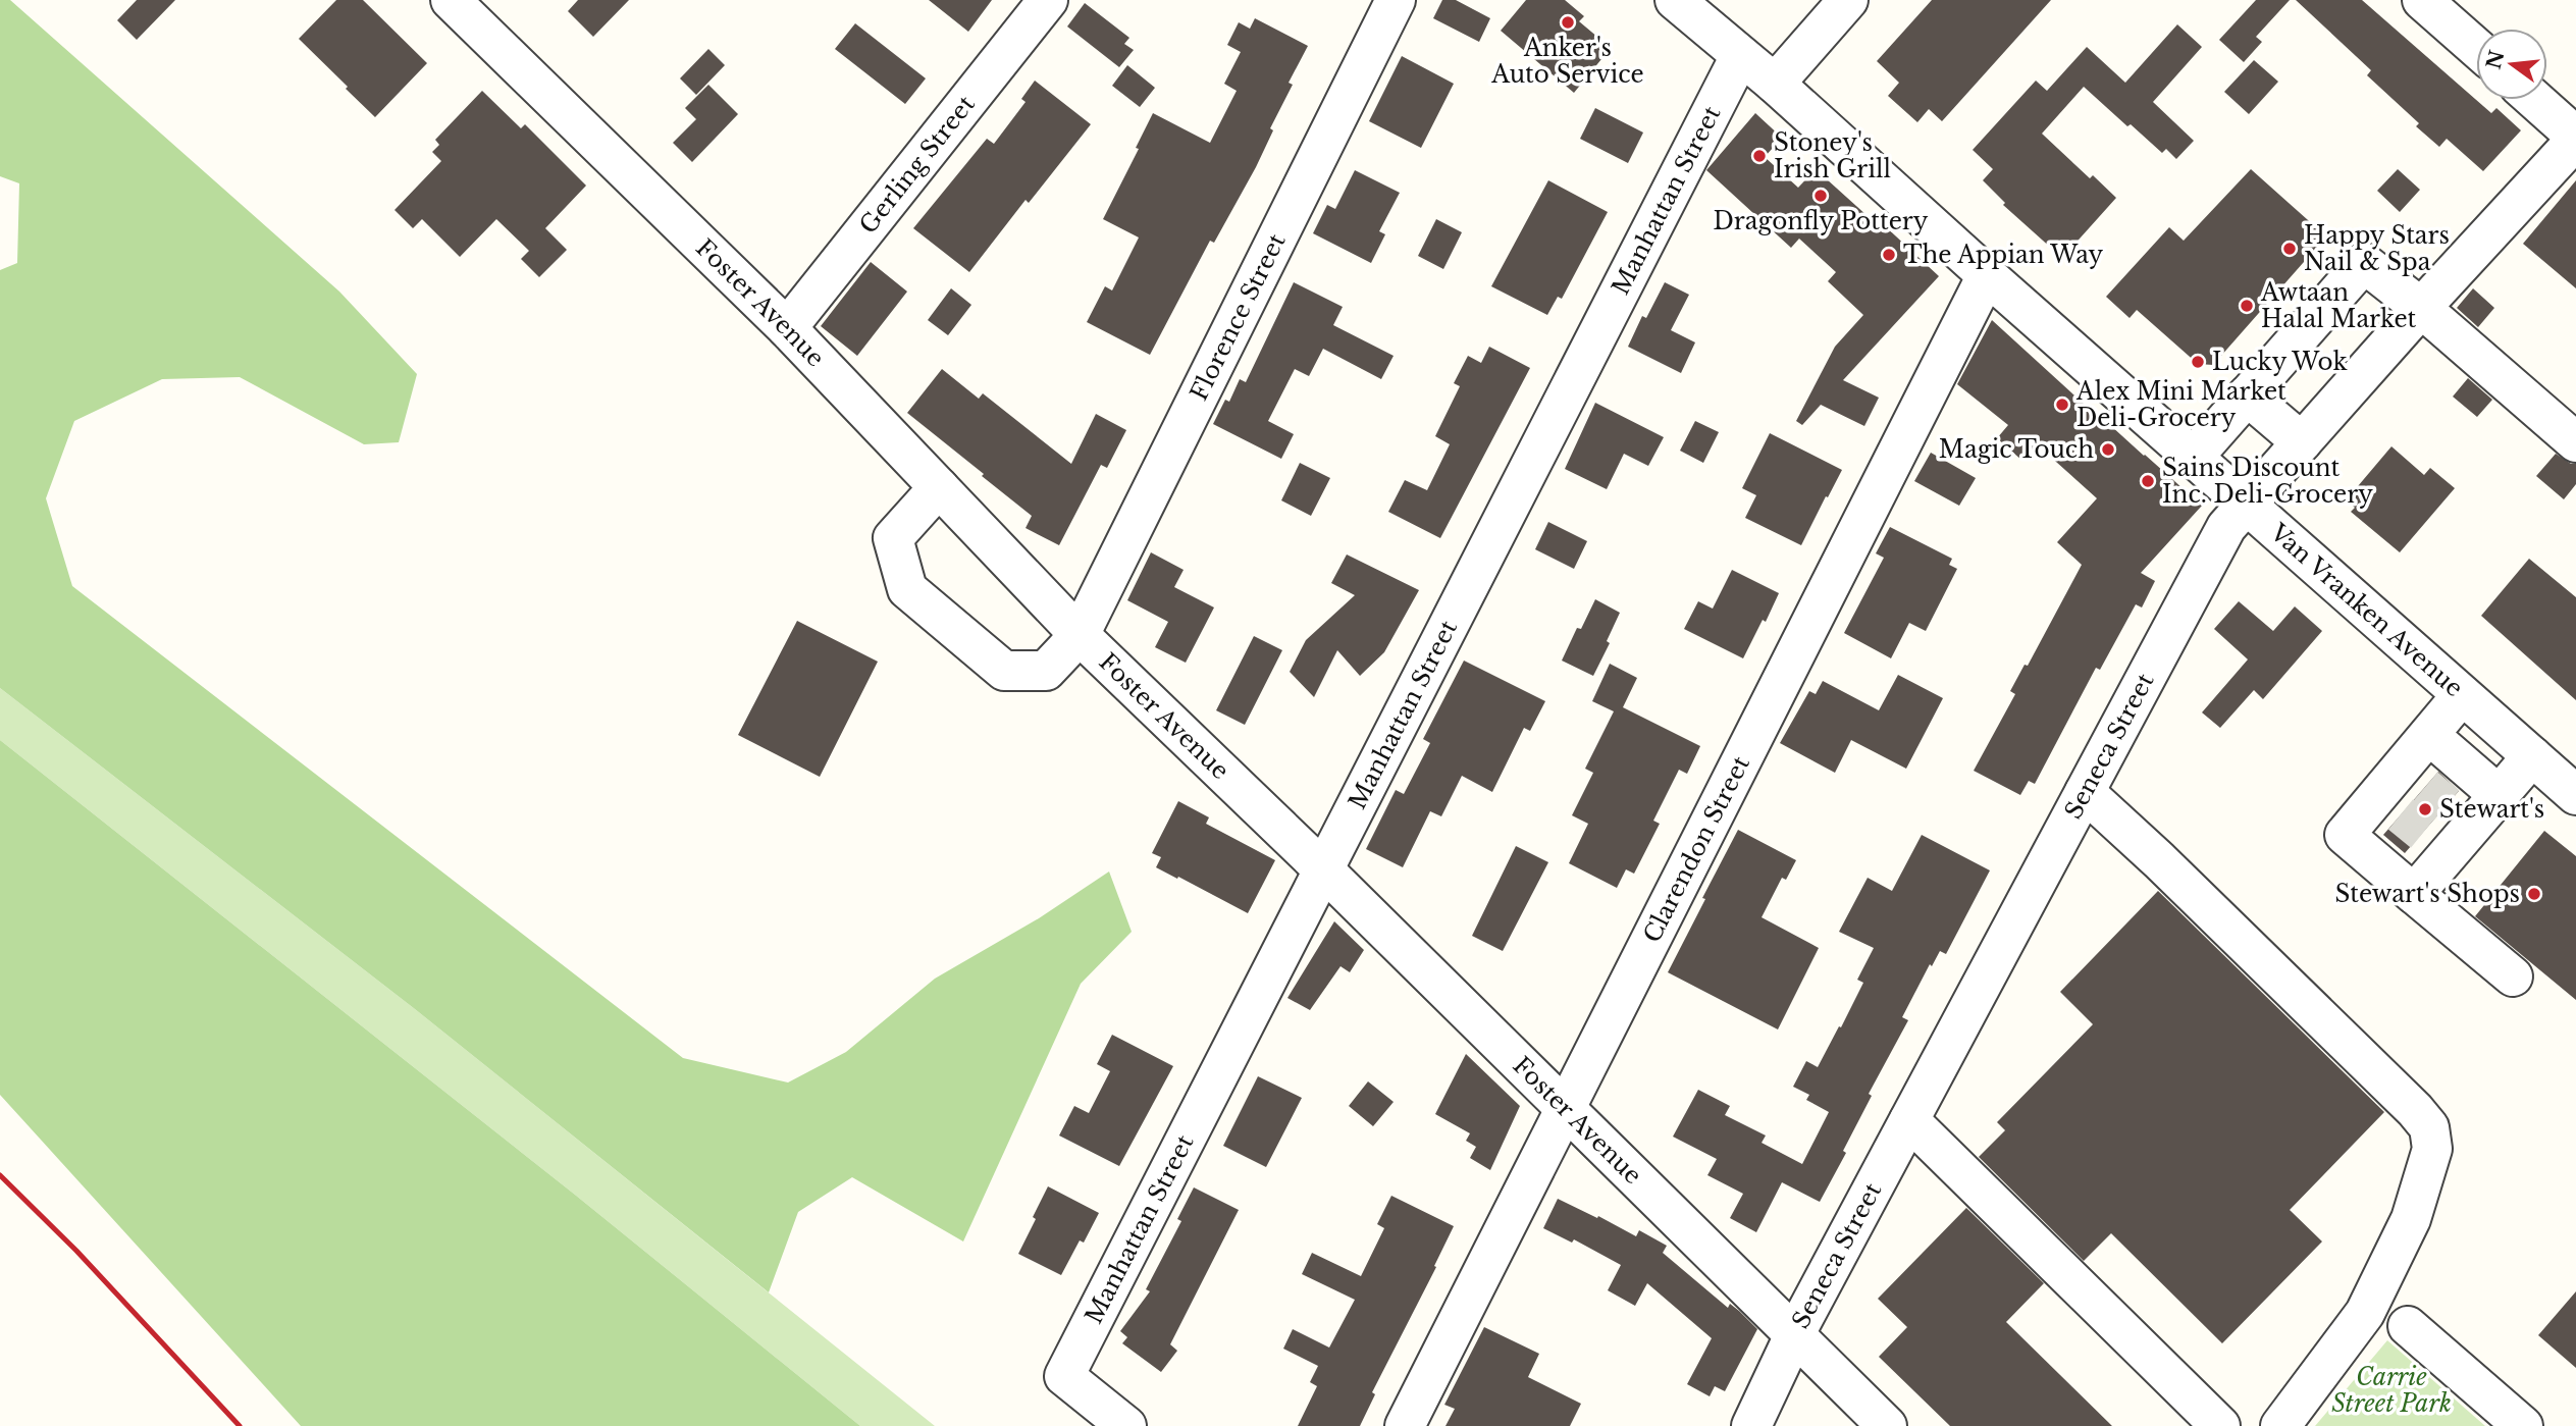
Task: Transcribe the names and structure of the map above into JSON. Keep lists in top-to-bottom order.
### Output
{
  "streets": {
    "street": [
      "Gerling Street",
      "Manhattan Street",
      "Foster Avenue",
      "Florence Street",
      "Van Vranken Avenue",
      "Seneca Street",
      "Clarendon Street"
    ]
  },
  "crossings": [
    ["Gerling Street", "Foster Avenue"],
    ["Manhattan Street", "Foster Avenue"],
    ["Manhattan Street", "Van Vranken Avenue"],
    ["Foster Avenue", "Florence Street"],
    ["Foster Avenue", "Seneca Street"],
    ["Foster Avenue", "Clarendon Street"],
    ["Van Vranken Avenue", "Seneca Street"],
    ["Van Vranken Avenue", "Clarendon Street"]
  ],
  "parks": ["Carrie Street Park"],
  "places": [
    "Anker's Auto Service",
    "Stoney's Irish Grill",
    "Dragonfly Pottery",
    "Happy Stars Nail & Spa",
    "The Appian Way",
    "Awtaan Halal Market",
    "Lucky Wok",
    "Alex Mini Market Deli-Grocery",
    "Magic Touch",
    "Sains Discount Inc. Deli-Grocery",
    "Stewart's",
    "Stewart's Shops"
  ],
  "north": "left"
}
